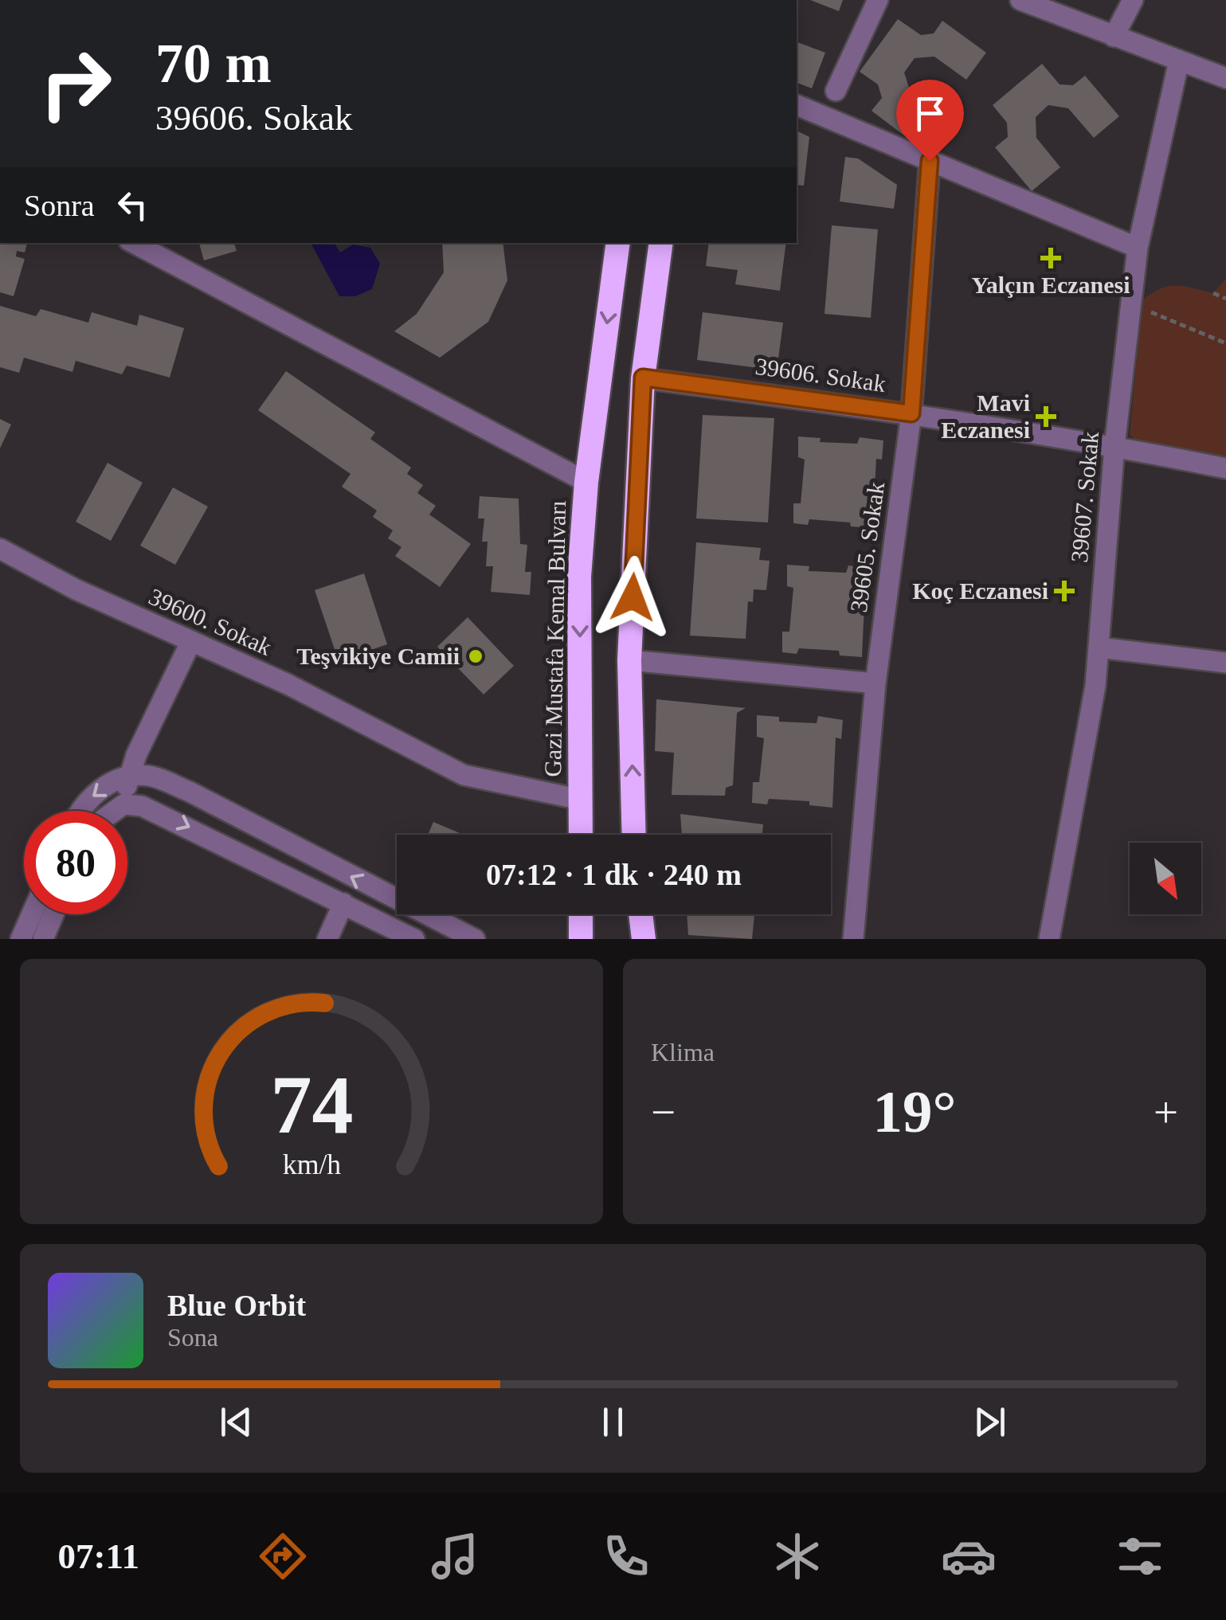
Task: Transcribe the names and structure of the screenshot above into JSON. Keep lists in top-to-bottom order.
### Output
{
  "streets": {
    "highway": ["Gazi Mustafa Kemal Bulvarı"],
    "street": [
      "39606. Sokak",
      "39607. Sokak",
      "39605. Sokak",
      "39600. Sokak"
    ]
  },
  "crossings": [
    ["39606. Sokak", "39607. Sokak"],
    ["39606. Sokak", "39605. Sokak"],
    ["39600. Sokak", "Gazi Mustafa Kemal Bulvarı"]
  ],
  "places": {
    "health": ["Yalçın Eczanesi", "Mavi Eczanesi", "Koç Eczanesi"],
    "other": ["Teşvikiye Camii"]
  },
  "north": "bottom right",
  "page": {
    "turn": ["70 m", "39606. Sokak"],
    "then": "Sonra",
    "limit": "80",
    "trip": "07:12 · 1 dk · 240 m",
    "tile": "Klima",
    "heat": ["−", "19°", "+"],
    "song": ["Blue Orbit", "Sona"],
    "tabs": "07:11",
    "gauge": ["74", "km/h"]
  }
}
